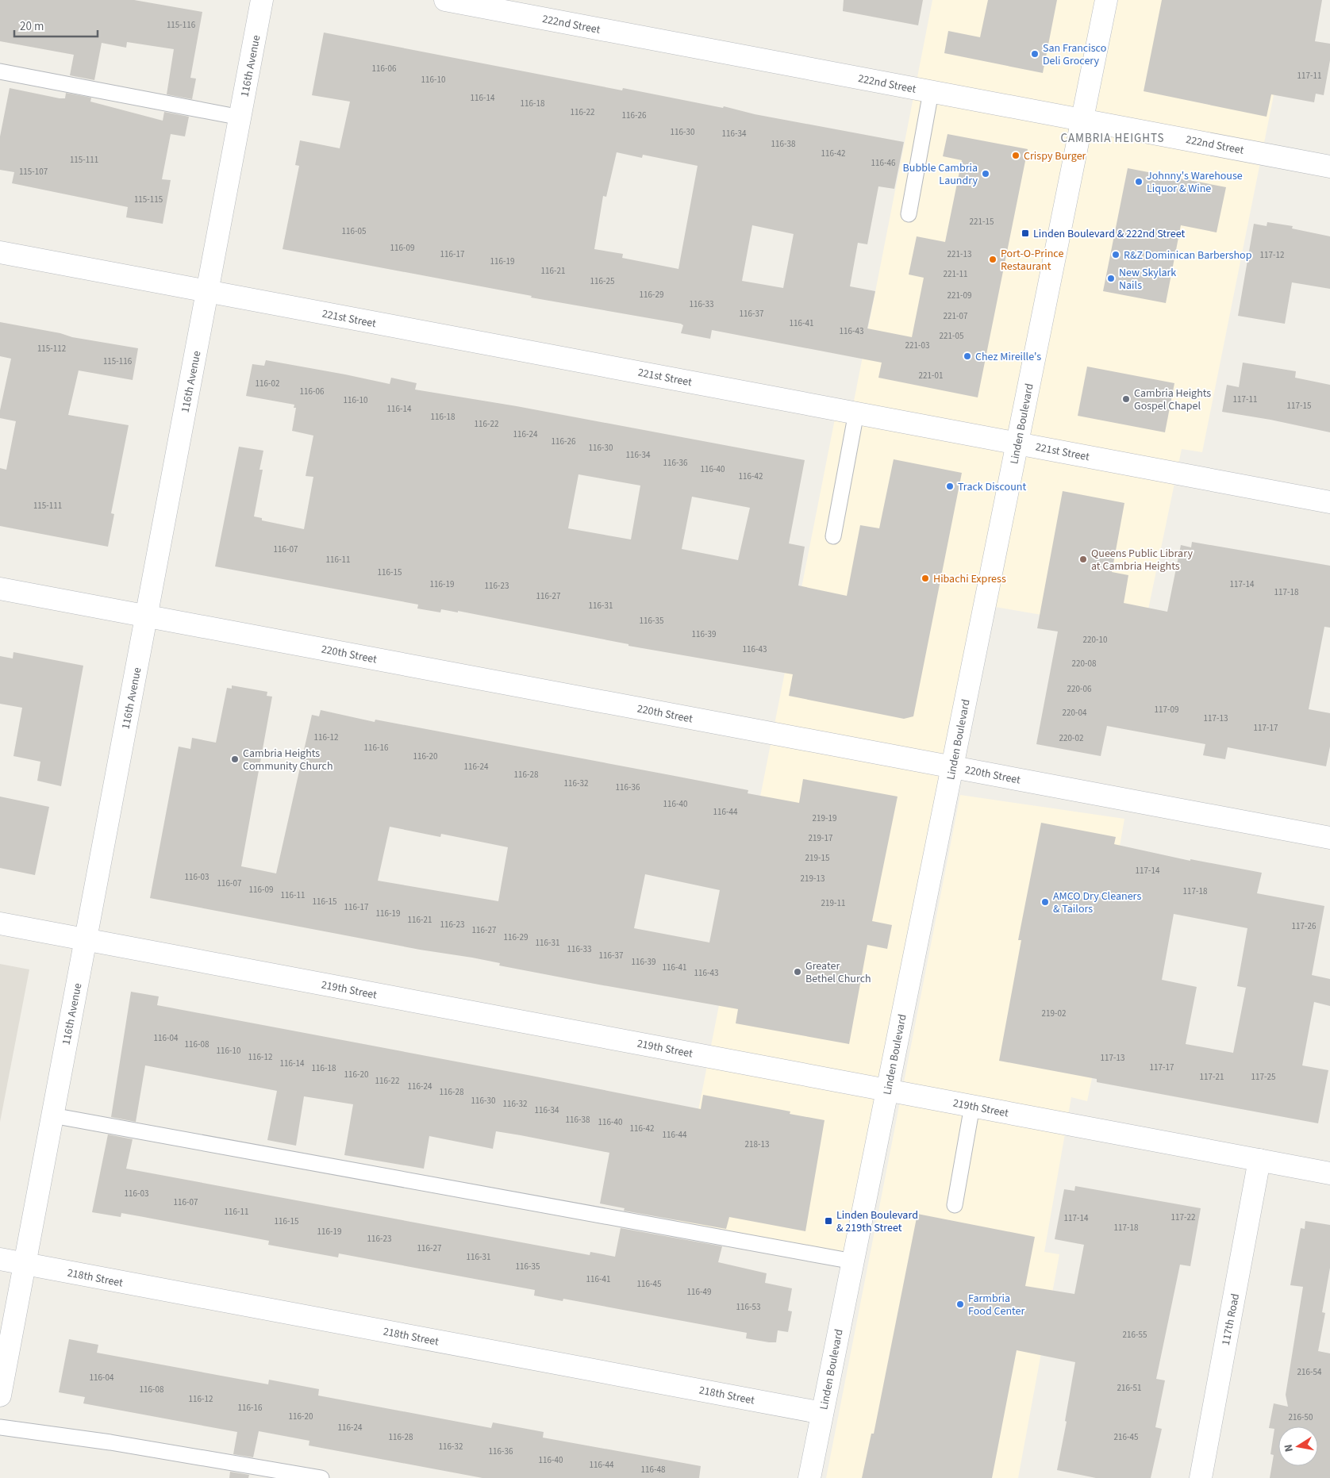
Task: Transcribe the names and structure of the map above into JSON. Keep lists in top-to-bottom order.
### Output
{
  "streets": {
    "street": [
      "222nd Street",
      "116th Avenue",
      "221st Street",
      "Linden Boulevard",
      "220th Street",
      "219th Street",
      "218th Street",
      "117th Road"
    ]
  },
  "crossings": [
    ["222nd Street", "Linden Boulevard"],
    ["116th Avenue", "221st Street"],
    ["116th Avenue", "220th Street"],
    ["116th Avenue", "219th Street"],
    ["116th Avenue", "218th Street"],
    ["221st Street", "Linden Boulevard"],
    ["Linden Boulevard", "220th Street"],
    ["Linden Boulevard", "219th Street"],
    ["Linden Boulevard", "218th Street"],
    ["219th Street", "117th Road"]
  ],
  "districts": ["CAMBRIA HEIGHTS"],
  "places": {
    "other": [
      "San Francisco Deli Grocery",
      "Crispy Burger",
      "Bubble Cambria Laundry",
      "Johnny's Warehouse Liquor & Wine",
      "R&Z Dominican Barbershop",
      "Port-O-Prince Restaurant",
      "New Skylark Nails",
      "Chez Mireille's",
      "Cambria Heights Gospel Chapel",
      "Track Discount",
      "Queens Public Library at Cambria Heights",
      "Hibachi Express",
      "Cambria Heights Community Church",
      "AMCO Dry Cleaners & Tailors",
      "Greater Bethel Church",
      "Farmbria Food Center"
    ],
    "transit": ["Linden Boulevard & 222nd Street", "Linden Boulevard & 219th Street"]
  },
  "house_numbers": [
    "115-116",
    "116-06",
    "117-11",
    "116-10",
    "116-14",
    "116-18",
    "116-22",
    "116-26",
    "116-30",
    "116-34",
    "116-38",
    "116-42",
    "115-111",
    "116-46",
    "115-107",
    "115-115",
    "221-15",
    "116-05",
    "116-09",
    "116-17",
    "221-13",
    "117-12",
    "116-19",
    "116-21",
    "221-11",
    "116-25",
    "116-29",
    "221-09",
    "116-33",
    "116-37",
    "221-07",
    "116-41",
    "116-43",
    "221-05",
    "221-03",
    "115-112",
    "115-116",
    "221-01",
    "116-02",
    "116-06",
    "117-11",
    "116-10",
    "117-15",
    "116-14",
    "116-18",
    "116-22",
    "116-24",
    "116-26",
    "116-30",
    "116-34",
    "116-36",
    "116-40",
    "116-42",
    "115-111",
    "116-07",
    "116-11",
    "116-15",
    "116-19",
    "117-14",
    "116-23",
    "117-18",
    "116-27",
    "116-31",
    "116-35",
    "116-39",
    "220-10",
    "116-43",
    "220-08",
    "220-06",
    "117-09",
    "220-04",
    "117-13",
    "117-17",
    "116-12",
    "220-02",
    "116-16",
    "116-20",
    "116-24",
    "116-28",
    "116-32",
    "116-36",
    "116-40",
    "116-44",
    "219-19",
    "219-17",
    "219-15",
    "117-14",
    "116-03",
    "219-13",
    "116-07",
    "116-09",
    "117-18",
    "116-11",
    "116-15",
    "219-11",
    "116-17",
    "116-19",
    "116-21",
    "116-23",
    "117-26",
    "116-27",
    "116-29",
    "116-31",
    "116-33",
    "116-37",
    "116-39",
    "116-41",
    "116-43",
    "219-02",
    "116-04",
    "116-08",
    "116-10",
    "116-12",
    "117-13",
    "116-14",
    "117-17",
    "116-18",
    "116-20",
    "117-21",
    "117-25",
    "116-22",
    "116-24",
    "116-28",
    "116-30",
    "116-32",
    "116-34",
    "116-38",
    "116-40",
    "116-42",
    "116-44",
    "218-13",
    "116-03",
    "116-07",
    "116-11",
    "117-22",
    "117-14",
    "116-15",
    "117-18",
    "116-19",
    "116-23",
    "116-27",
    "116-31",
    "116-35",
    "116-41",
    "116-45",
    "116-49",
    "116-53",
    "216-55",
    "216-54",
    "116-04",
    "216-51",
    "116-08",
    "116-12",
    "116-16",
    "116-20",
    "216-50",
    "116-24",
    "116-28",
    "216-45",
    "116-32",
    "116-36",
    "116-40",
    "116-44",
    "116-48"
  ],
  "scale_bar": "20 m",
  "north": "left"
}
